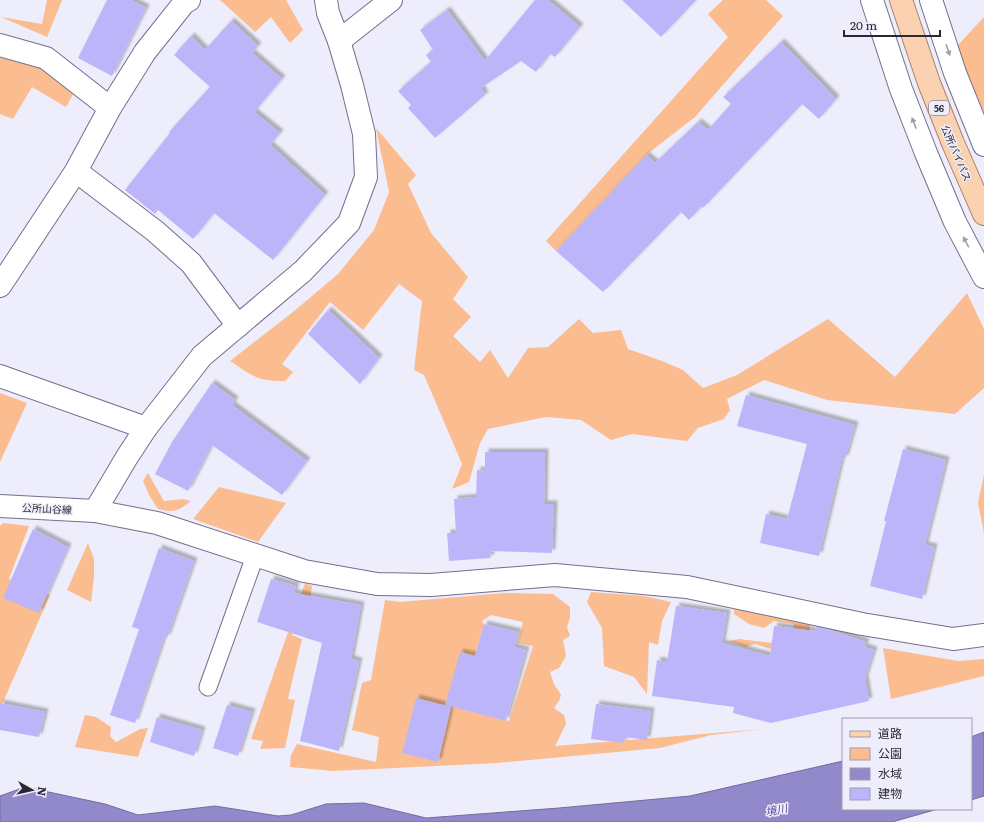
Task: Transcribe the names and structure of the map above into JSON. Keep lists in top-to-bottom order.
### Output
{
  "streets": {
    "main road": ["56", "公所バイパス"],
    "street": ["公所山谷線"]
  },
  "water": ["境川"],
  "legend": [
    "道路",
    "公園",
    "水域",
    "建物"
  ],
  "scale_bar": "20 m",
  "north": "right"
}
